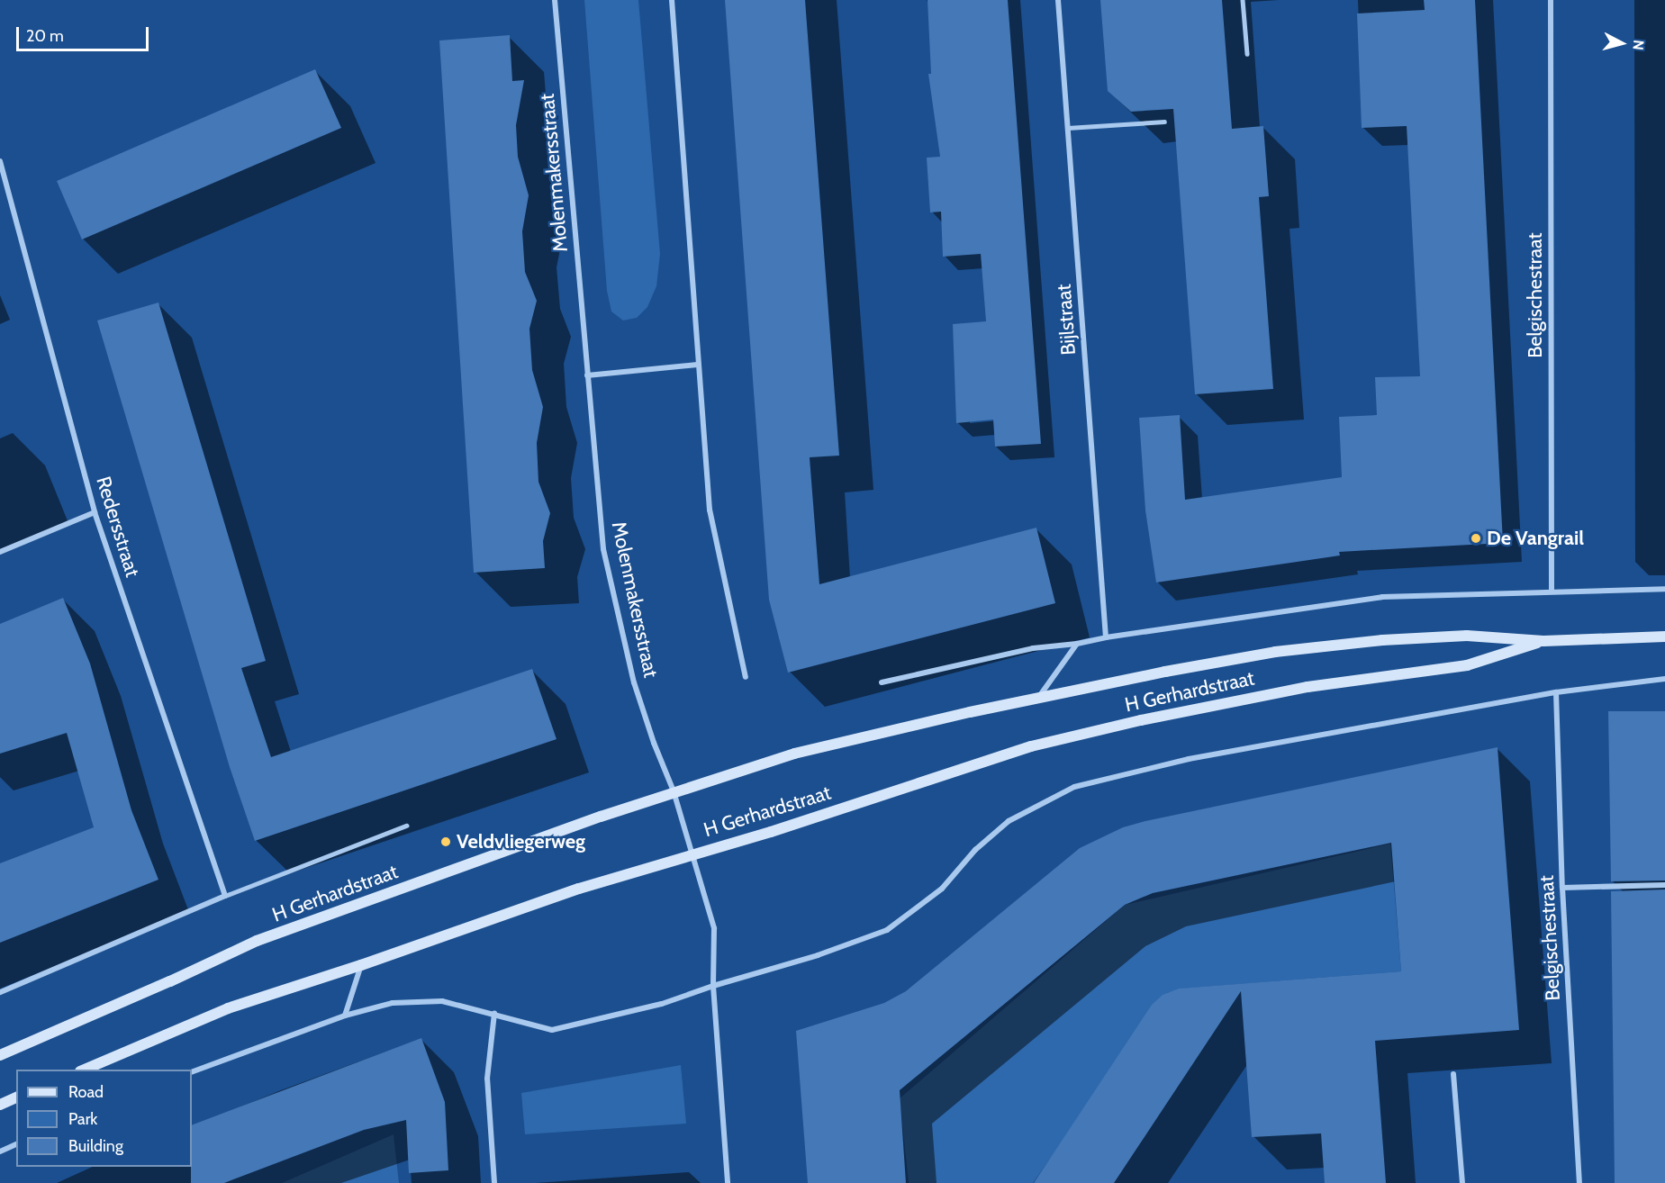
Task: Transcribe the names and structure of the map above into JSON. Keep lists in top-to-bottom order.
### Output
{
  "streets": {
    "main road": ["H Gerhardstraat"],
    "street": [
      "Molenmakersstraat",
      "Belgischestraat",
      "Bijlstraat",
      "Redersstraat"
    ]
  },
  "crossings": [
    ["Molenmakersstraat", "H Gerhardstraat"],
    ["Redersstraat", "H Gerhardstraat"]
  ],
  "places": ["De Vangrail", "Veldvliegerweg"],
  "legend": ["Road", "Park", "Building"],
  "scale_bar": "20 m",
  "north": "right"
}
